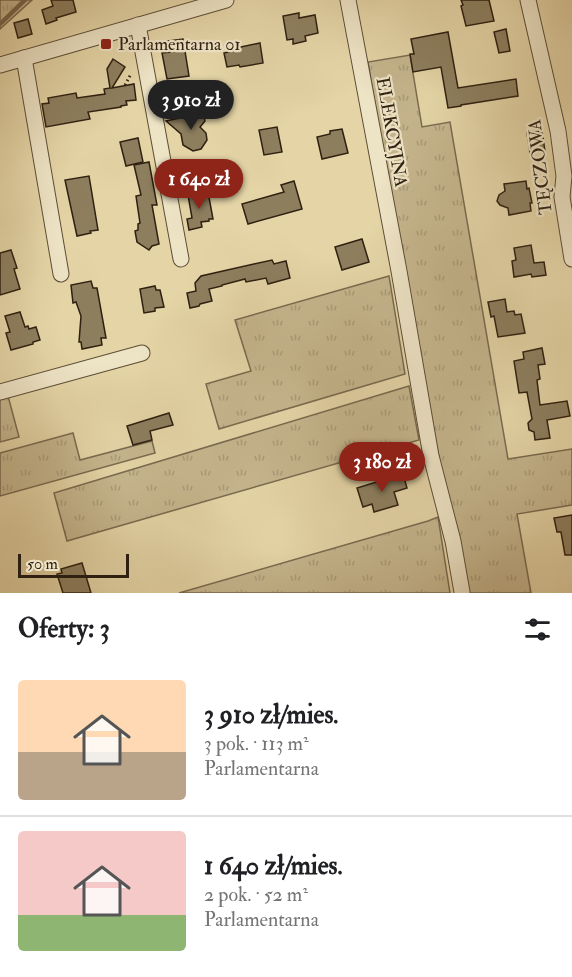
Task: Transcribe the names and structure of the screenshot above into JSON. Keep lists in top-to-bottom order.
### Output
{
  "streets": {
    "street": ["ELEKCYJNA", "TĘCZOWA"]
  },
  "places": {
    "transit": ["Parlamentarna 01"]
  },
  "scale_bar": "50 m",
  "page": {
    "price": ["3 910 zł", "1 640 zł", "3 180 zł"],
    "scale": "50 m",
    "heading": "Oferty: 3",
    "list": [
      {
        "name": "3 910 zł/mies.",
        "note": "3 pok. · 113 m² · Parlamentarna"
      },
      {
        "name": "1 640 zł/mies.",
        "note": "2 pok. · 52 m² · Parlamentarna"
      }
    ]
  }
}
